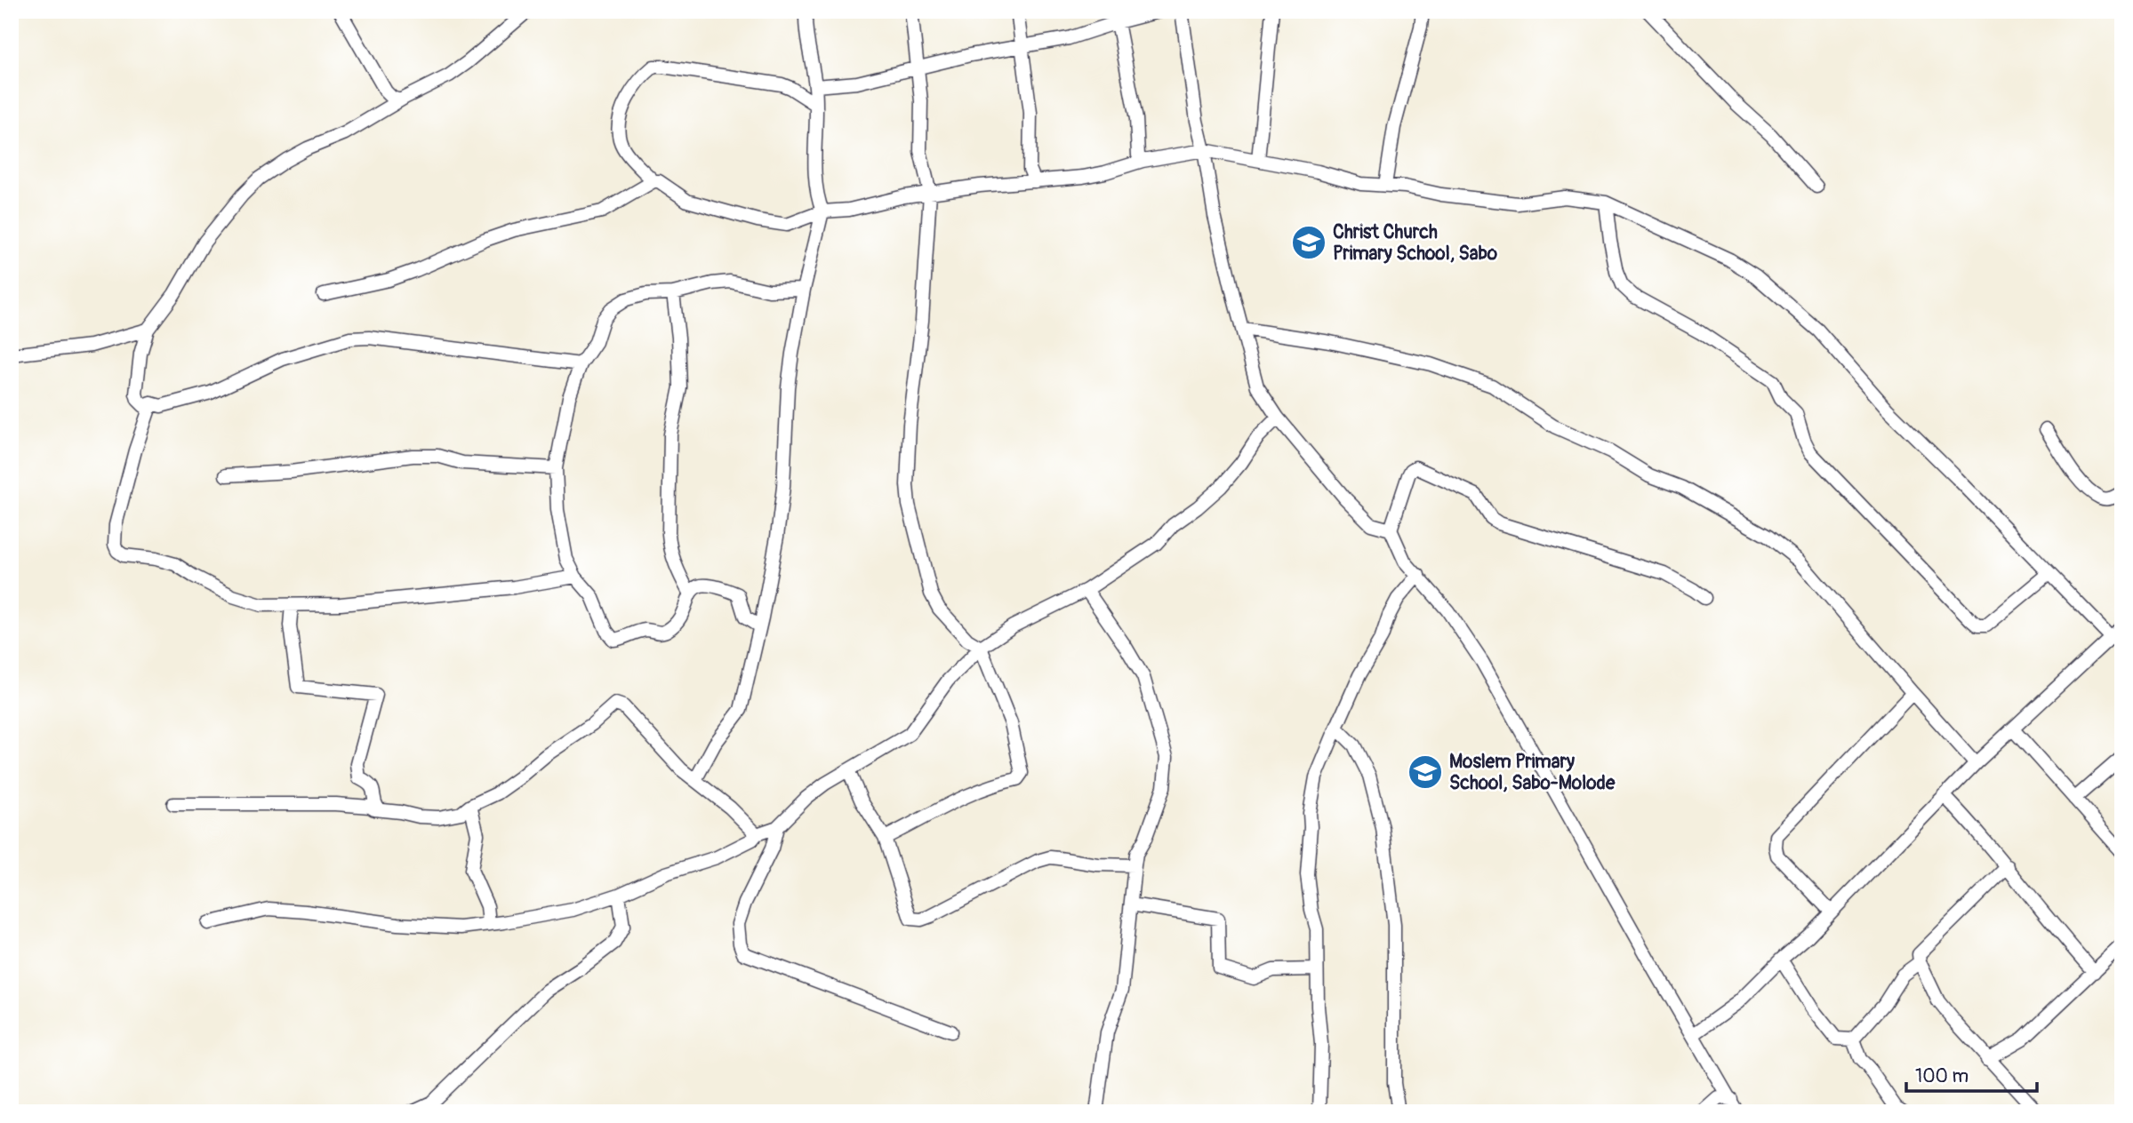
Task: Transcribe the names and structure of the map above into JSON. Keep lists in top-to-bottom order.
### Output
{
  "places": {
    "school or university": ["Christ Church Primary School, Sabo", "Moslem Primary School, Sabo-Molode"]
  },
  "scale_bar": "100 m"
}
